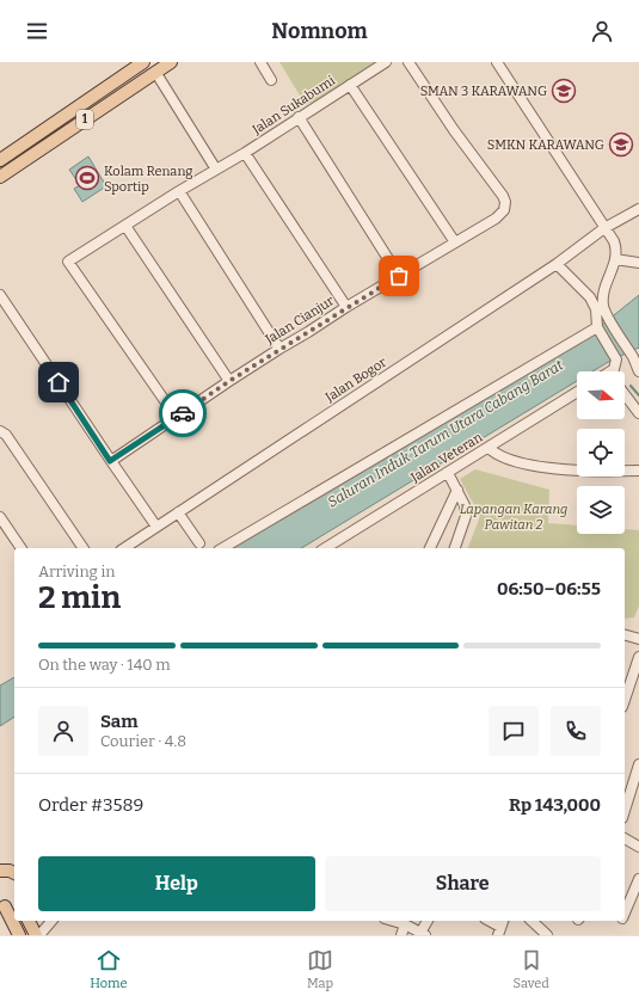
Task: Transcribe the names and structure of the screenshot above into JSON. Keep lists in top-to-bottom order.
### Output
{
  "streets": {
    "main road": ["1"],
    "street": [
      "Jalan Sukabumi",
      "Jalan Cianjur",
      "Jalan Bogor",
      "Jalan Veteran"
    ]
  },
  "crossings": [
    ["Jalan Sukabumi", "Jalan Cianjur"]
  ],
  "water": ["Saluran Induk Tarum Utara Cabang Barat"],
  "parks": ["Lapangan Karang Pawitan 2"],
  "places": {
    "school or university": ["SMAN 3 KARAWANG", "SMKN KARAWANG"],
    "sports": ["Kolam Renang Sportip"]
  },
  "north": "right",
  "page": {
    "header": "Nomnom",
    "heading": ["2 min", "Arriving in", "06:50–06:55"],
    "panel": [
      "Sam",
      "Courier · 4.8",
      "Order #3589",
      "Rp 143,000"
    ],
    "bar": "On the way · 140 m",
    "buttons": ["Help", "Share"],
    "tabs": ["Home", "Map", "Saved"]
  }
}
